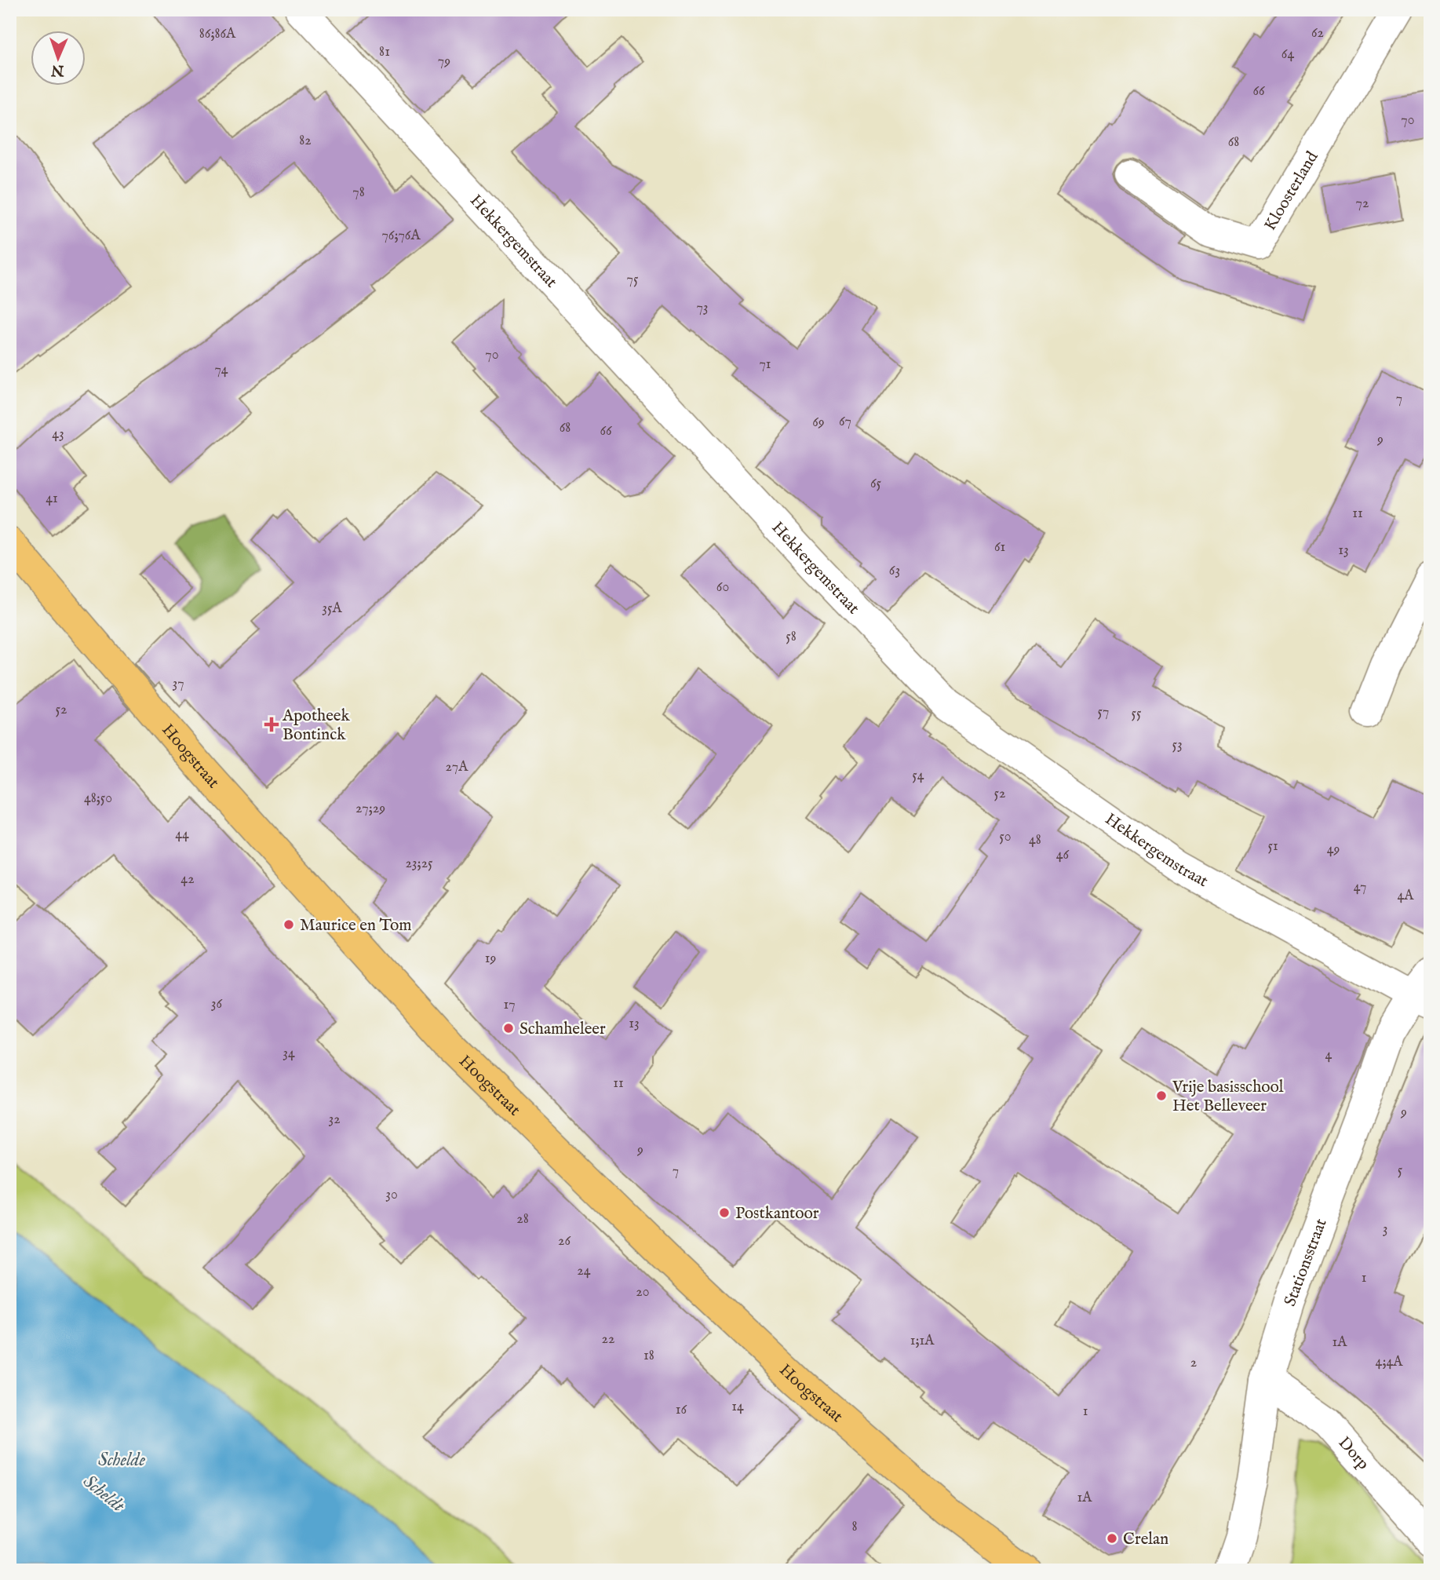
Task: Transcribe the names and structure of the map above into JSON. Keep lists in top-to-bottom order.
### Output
{
  "streets": {
    "main road": ["Hoogstraat"],
    "street": [
      "Kloosterland",
      "Hekkergemstraat",
      "Stationsstraat",
      "Dorp"
    ]
  },
  "crossings": [
    ["Hekkergemstraat", "Stationsstraat"],
    ["Stationsstraat", "Dorp"]
  ],
  "water": ["Schelde", "Scheldt"],
  "places": {
    "health": ["Apotheek Bontinck"],
    "other": [
      "Maurice en Tom",
      "Schamheleer",
      "Vrije basisschool Het Belleveer",
      "Postkantoor",
      "Crelan"
    ]
  },
  "house_numbers": [
    "62",
    "86;86A",
    "81",
    "64",
    "79",
    "66",
    "70",
    "82",
    "68",
    "78",
    "72",
    "76;76A",
    "75",
    "73",
    "70",
    "71",
    "74",
    "7",
    "67",
    "69",
    "68",
    "66",
    "43",
    "9",
    "65",
    "41",
    "11",
    "61",
    "13",
    "63",
    "60",
    "35A",
    "58",
    "37",
    "52",
    "57",
    "55",
    "53",
    "27A",
    "54",
    "52",
    "48;50",
    "27;29",
    "44",
    "50",
    "48",
    "51",
    "49",
    "46",
    "23;25",
    "42",
    "47",
    "4A",
    "19",
    "36",
    "17",
    "13",
    "34",
    "4",
    "11",
    "9",
    "32",
    "9",
    "5",
    "7",
    "30",
    "28",
    "3",
    "26",
    "24",
    "1",
    "20",
    "22",
    "1;1A",
    "1A",
    "18",
    "4;4A",
    "2",
    "14",
    "16",
    "1",
    "1A",
    "8"
  ],
  "north": "bottom"
}
